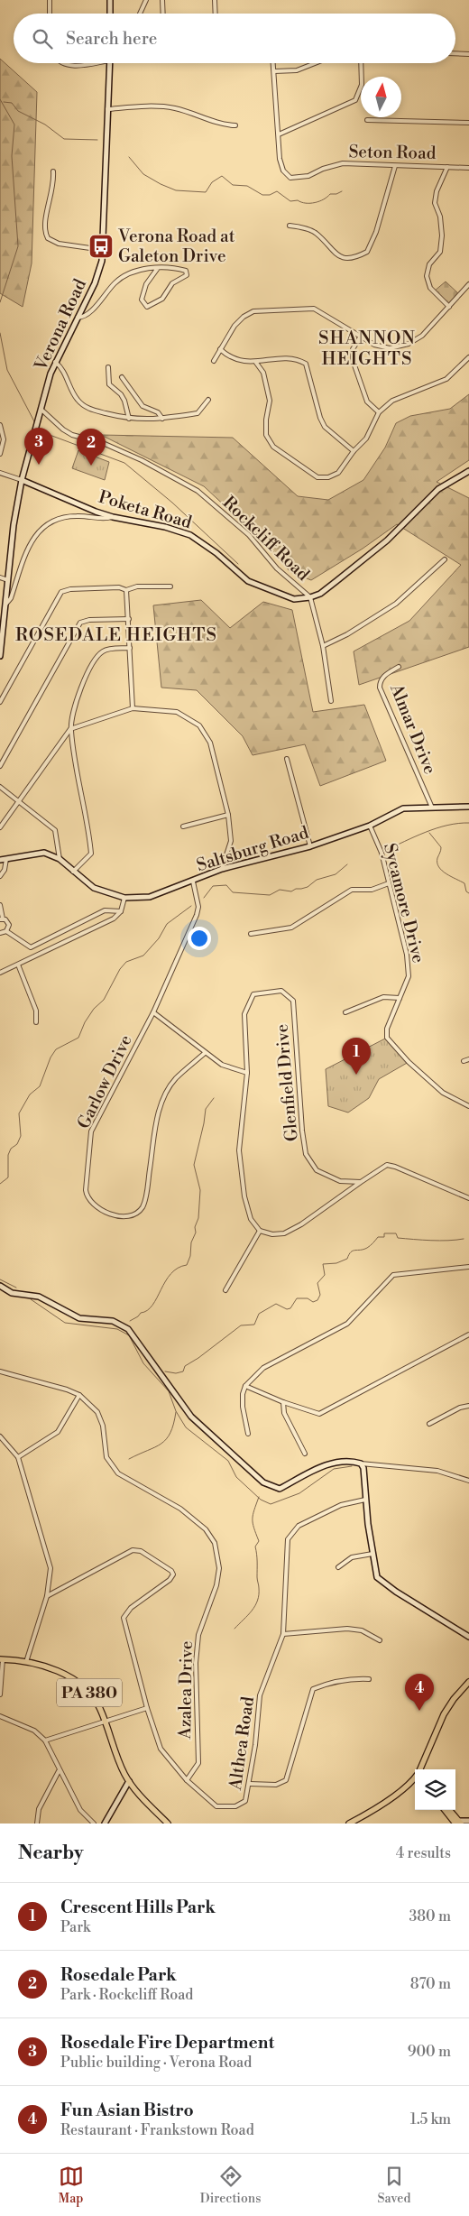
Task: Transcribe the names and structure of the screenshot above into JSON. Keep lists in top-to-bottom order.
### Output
{
  "streets": {
    "main road": ["PA 380"],
    "street": [
      "Seton Road",
      "Verona Road",
      "Poketa Road",
      "Rockcliff Road",
      "Almar Drive",
      "Saltsburg Road",
      "Sycamore Drive",
      "Garlow Drive",
      "Glenfield Drive",
      "Azalea Drive",
      "Althea Road"
    ]
  },
  "crossings": [
    ["Verona Road", "Poketa Road"],
    ["Verona Road", "Rockcliff Road"],
    ["Poketa Road", "Rockcliff Road"],
    ["Almar Drive", "Saltsburg Road"],
    ["Saltsburg Road", "Sycamore Drive"],
    ["Azalea Drive", "Althea Road"]
  ],
  "districts": ["SHANNON HEIGHTS", "ROSEDALE HEIGHTS"],
  "places": {
    "bus stop": ["Verona Road at Galeton Drive"]
  },
  "north": "top",
  "page": {
    "search": "Search here",
    "pins": [
      "3",
      "2",
      "1",
      "4"
    ],
    "heading": ["Nearby", "4 results"],
    "list": [
      {
        "mark": "1",
        "name": "Crescent Hills Park",
        "note": "Park",
        "value": "380 m"
      },
      {
        "mark": "2",
        "name": "Rosedale Park",
        "note": "Park · Rockcliff Road",
        "value": "870 m"
      },
      {
        "mark": "3",
        "name": "Rosedale Fire Department",
        "note": "Public building · Verona Road",
        "value": "900 m"
      },
      {
        "mark": "4",
        "name": "Fun Asian Bistro",
        "note": "Restaurant · Frankstown Road",
        "value": "1.5 km"
      }
    ],
    "nav": ["Map", "Directions", "Saved"]
  }
}
